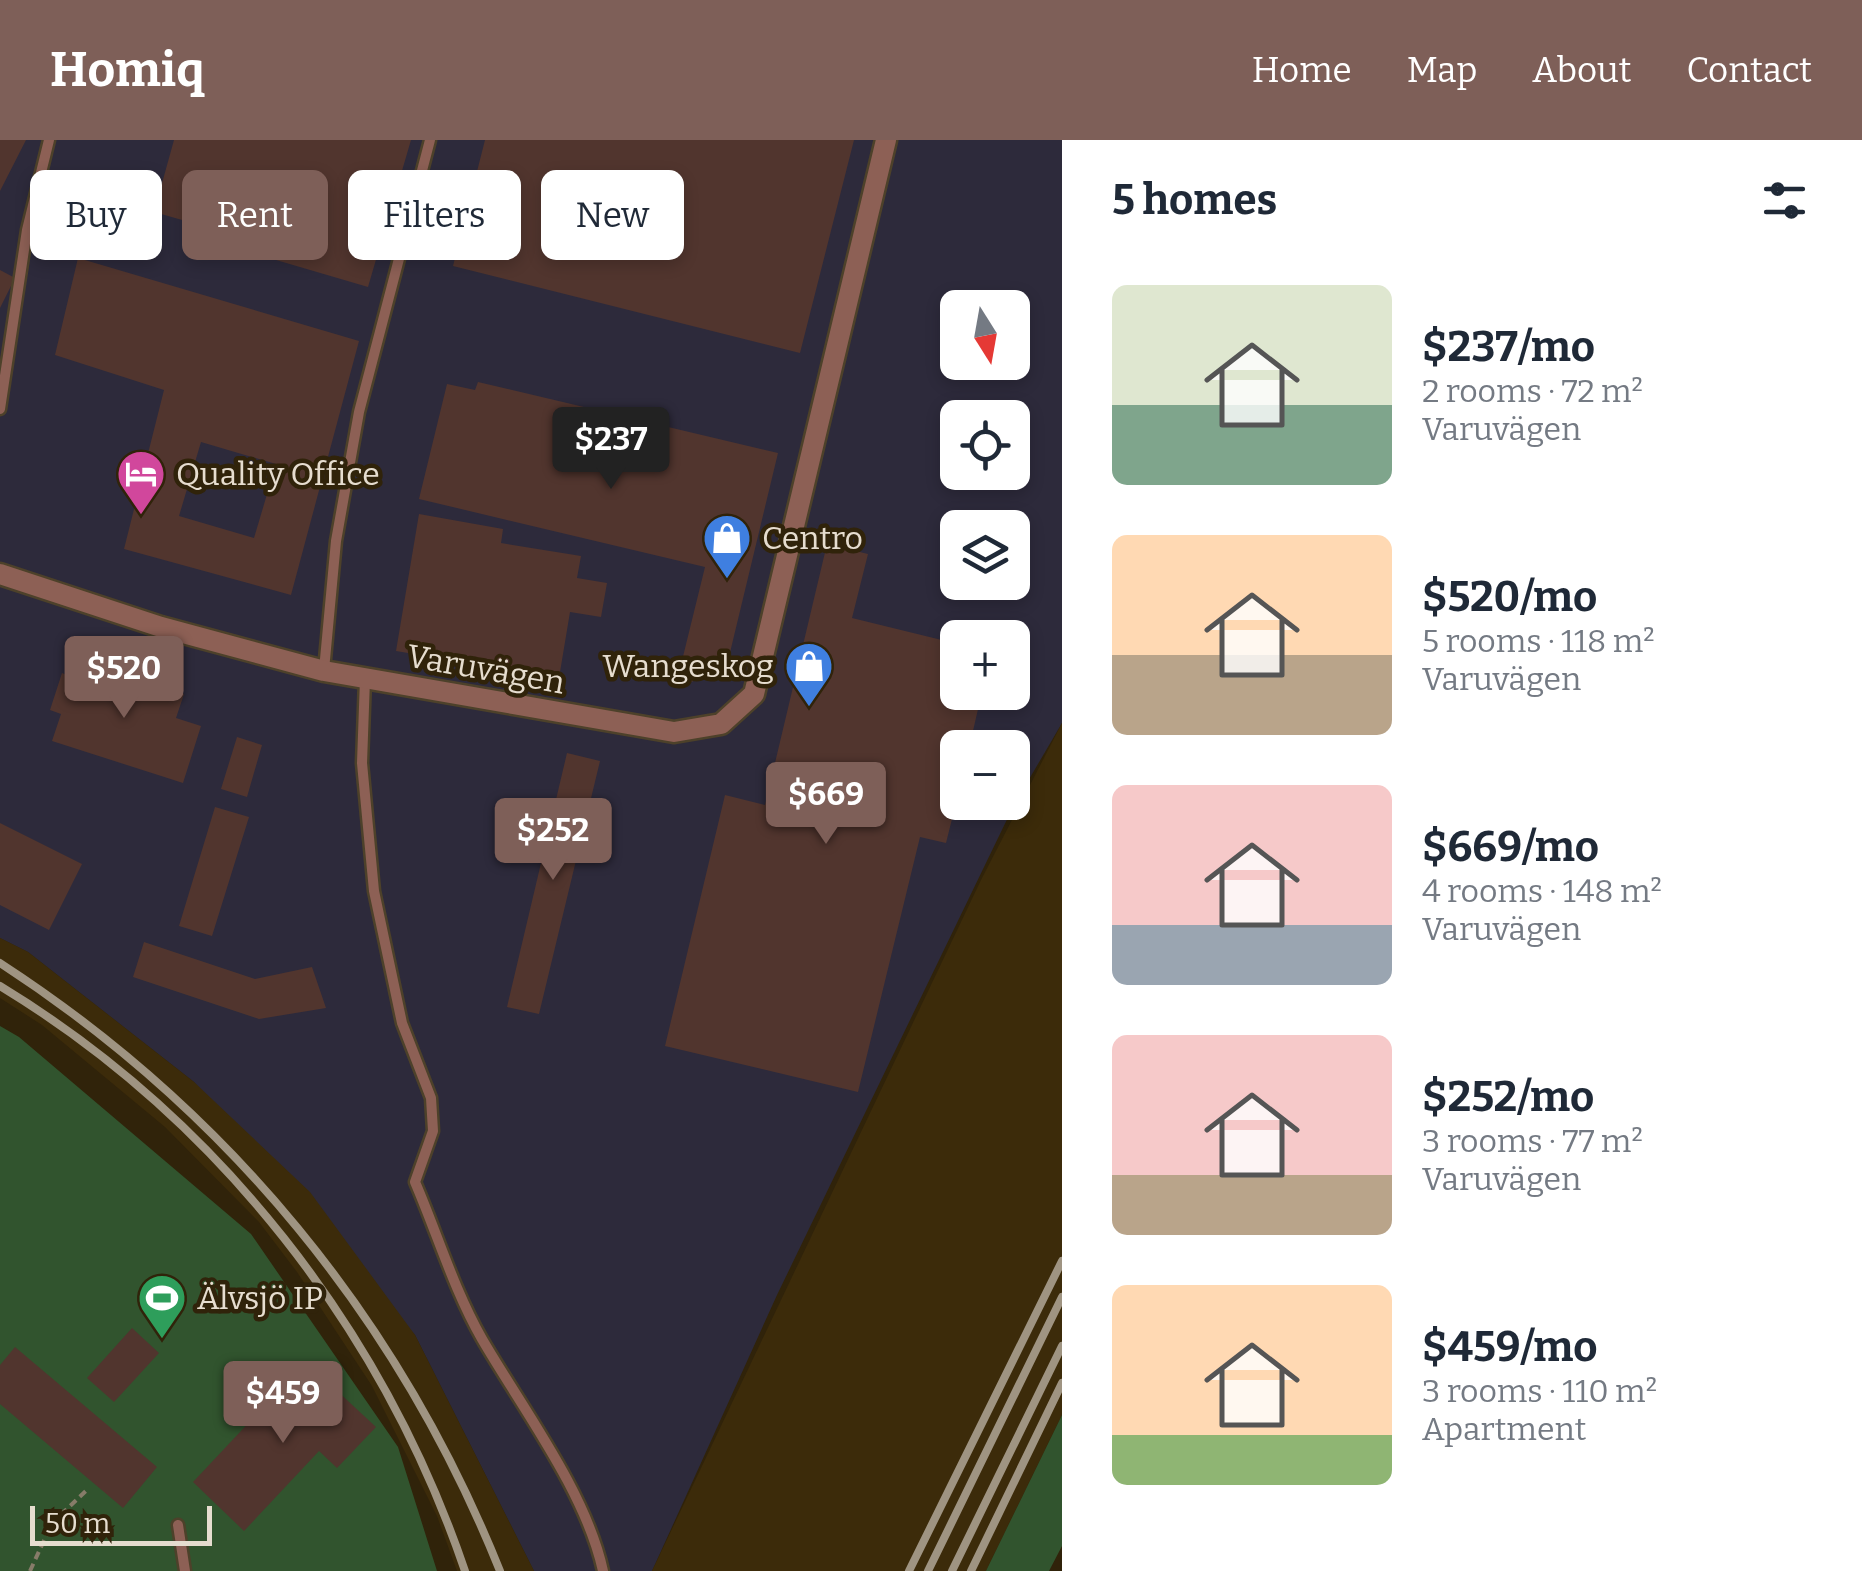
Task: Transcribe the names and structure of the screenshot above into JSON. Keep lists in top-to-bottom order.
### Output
{
  "streets": {
    "street": ["Varuvägen"]
  },
  "places": {
    "hotel": ["Quality Office"],
    "shop": ["Centro", "Wangeskog"],
    "sports": ["Älvsjö IP"]
  },
  "scale_bar": "50 m",
  "north": "bottom",
  "page": {
    "header": "Homiq",
    "nav": [
      "Home",
      "Map",
      "About",
      "Contact"
    ],
    "heading": "5 homes",
    "chip": [
      "Buy",
      "Rent",
      "Filters",
      "New"
    ],
    "list": [
      {
        "name": "$237/mo",
        "note": "2 rooms · 72 m² · Varuvägen"
      },
      {
        "name": "$520/mo",
        "note": "5 rooms · 118 m² · Varuvägen"
      },
      {
        "name": "$669/mo",
        "note": "4 rooms · 148 m² · Varuvägen"
      },
      {
        "name": "$252/mo",
        "note": "3 rooms · 77 m² · Varuvägen"
      },
      {
        "name": "$459/mo",
        "note": "3 rooms · 110 m² · Apartment"
      }
    ],
    "map_buttons": ["+", "−"],
    "price": [
      "$237",
      "$520",
      "$669",
      "$252",
      "$459"
    ],
    "scale": "50 m"
  }
}
